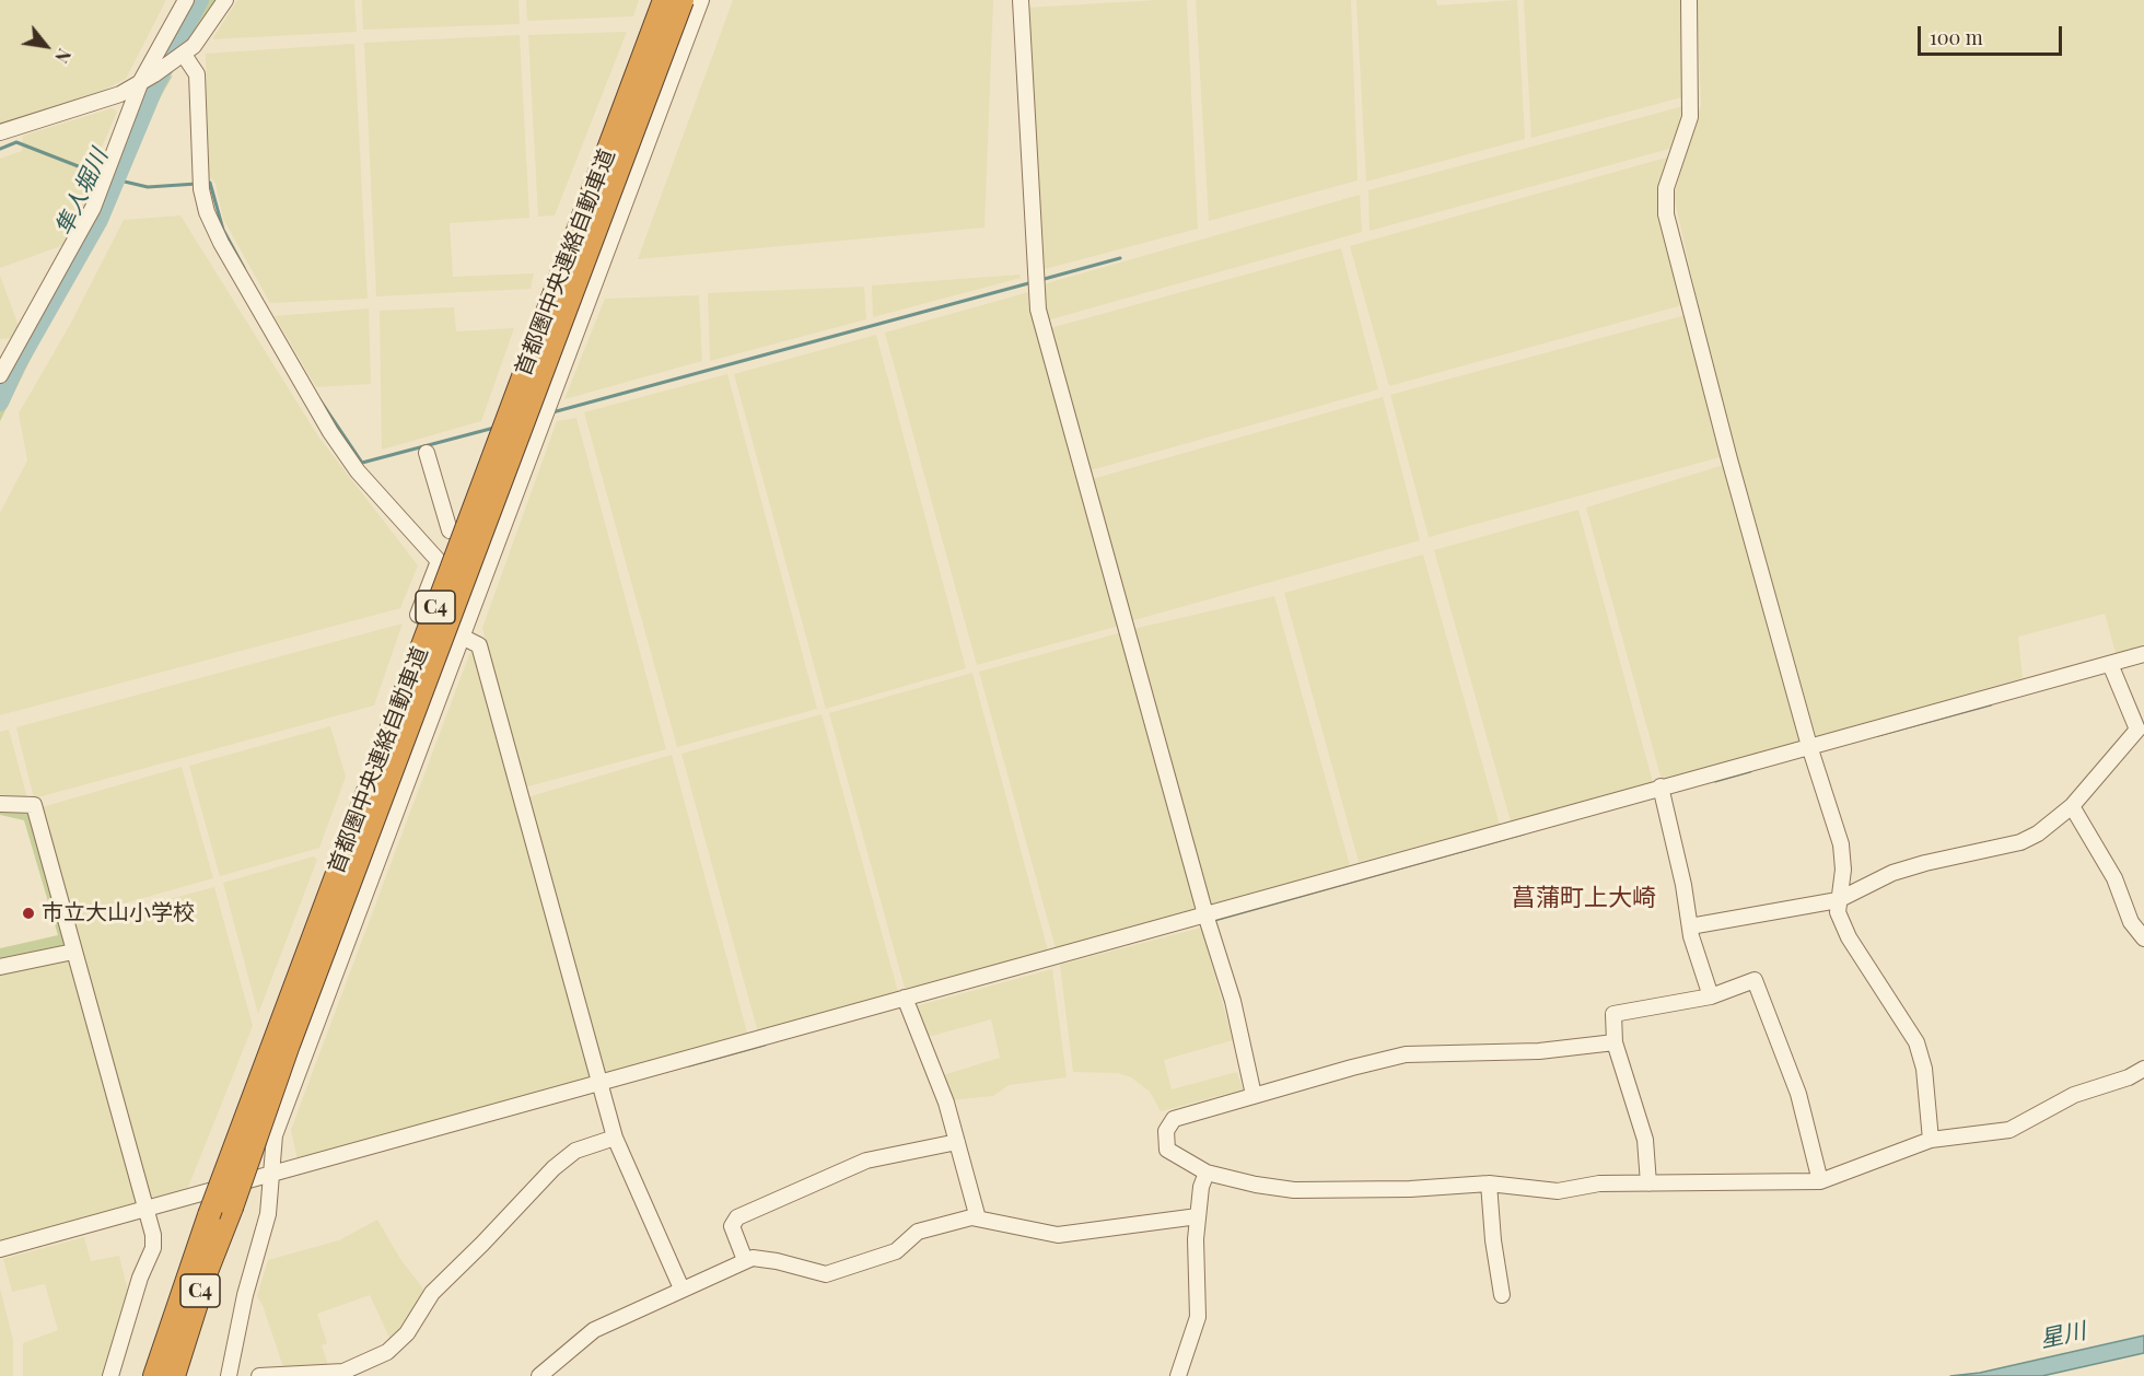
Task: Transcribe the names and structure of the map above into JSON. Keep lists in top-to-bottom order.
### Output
{
  "streets": {
    "highway": ["首都圏中央連絡自動車道", "C4"]
  },
  "districts": ["菖蒲町上大崎"],
  "water": ["隼人堀川", "星川"],
  "places": ["市立大山小学校"],
  "scale_bar": "100 m",
  "north": "bottom right"
}
